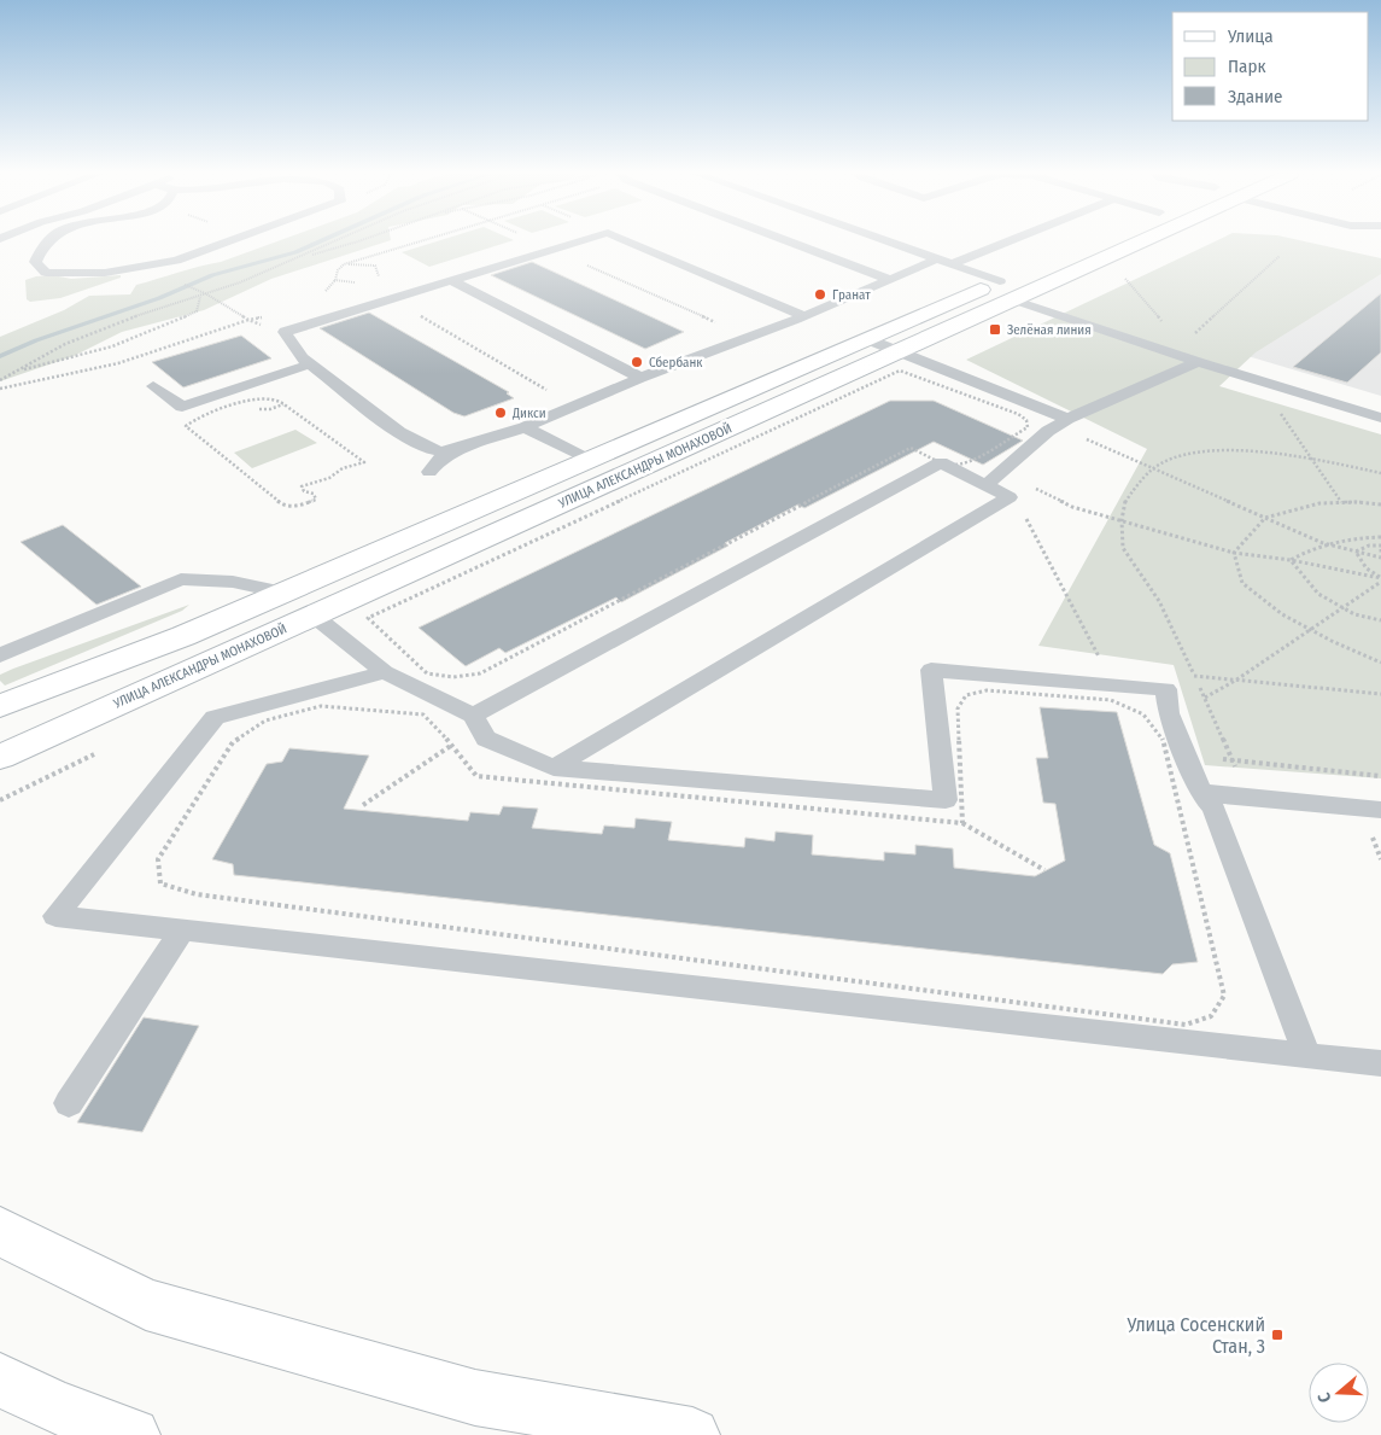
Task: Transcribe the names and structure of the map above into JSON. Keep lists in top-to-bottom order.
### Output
{
  "streets": {
    "main road": ["УЛИЦА АЛЕКСАНДРЫ МОНАХОВОЙ"]
  },
  "places": {
    "other": ["Гранат", "Сбербанк", "Дикси"],
    "transit": ["Зелёная линия", "Улица Сосенский Стан, 3"]
  },
  "legend": ["Улица", "Парк", "Здание"],
  "north": "left"
}
